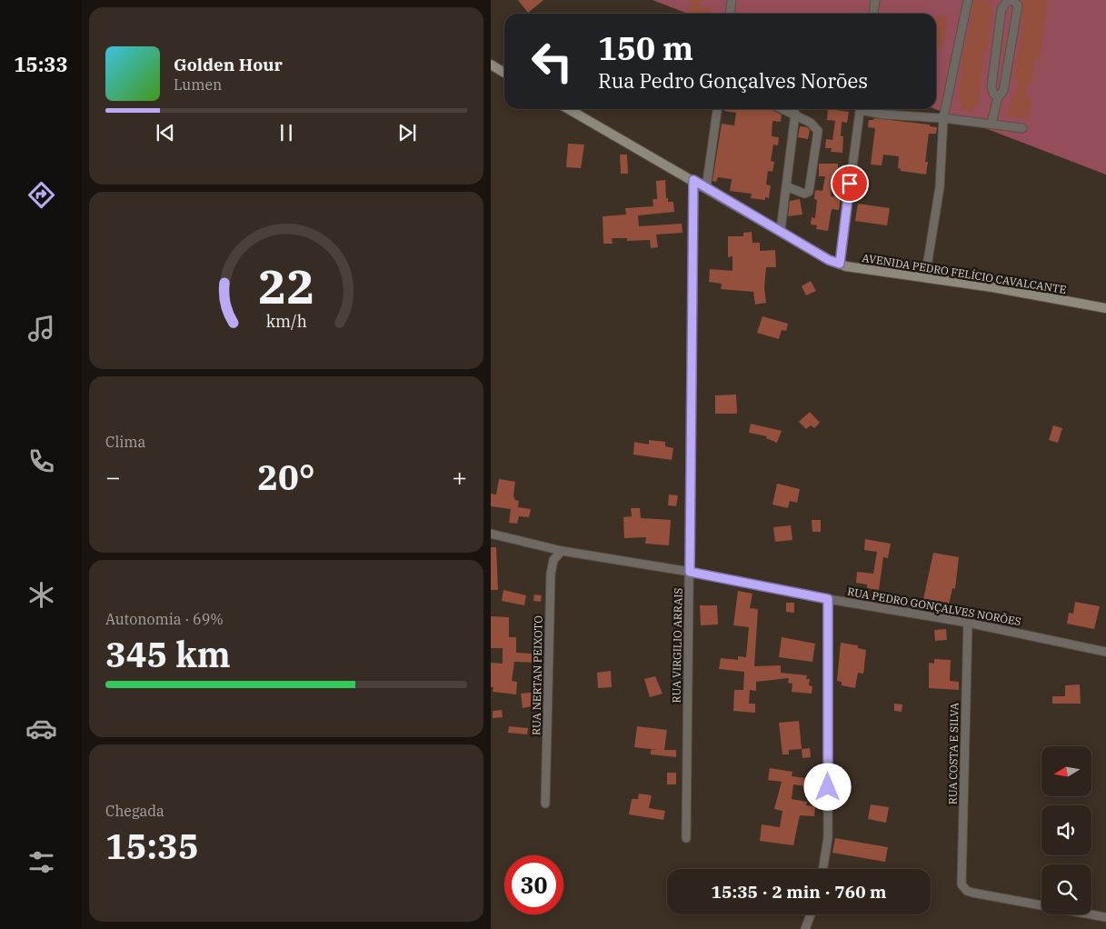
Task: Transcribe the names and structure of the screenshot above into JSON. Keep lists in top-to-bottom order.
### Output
{
  "streets": {
    "street": [
      "AVENIDA PEDRO FELÍCIO CAVALCANTE",
      "RUA PEDRO GONÇALVES NORÕES",
      "RUA VIRGILIO ARRAIS",
      "RUA NERTAN PEIXOTO",
      "RUA COSTA E SILVA"
    ]
  },
  "crossings": [
    ["AVENIDA PEDRO FELÍCIO CAVALCANTE", "RUA VIRGILIO ARRAIS"],
    ["RUA PEDRO GONÇALVES NORÕES", "RUA VIRGILIO ARRAIS"],
    ["RUA PEDRO GONÇALVES NORÕES", "RUA NERTAN PEIXOTO"],
    ["RUA PEDRO GONÇALVES NORÕES", "RUA COSTA E SILVA"]
  ],
  "north": "left",
  "page": {
    "tabs": "15:33",
    "turn": ["150 m", "Rua Pedro Gonçalves Norões"],
    "song": ["Golden Hour", "Lumen"],
    "tile": [
      "Clima",
      ["Autonomia · 69%", "345 km"],
      ["Chegada", "15:35"]
    ],
    "heat": ["−", "20°", "+"],
    "limit": "30",
    "trip": "15:35 · 2 min · 760 m",
    "gauge": ["22", "km/h"]
  }
}
